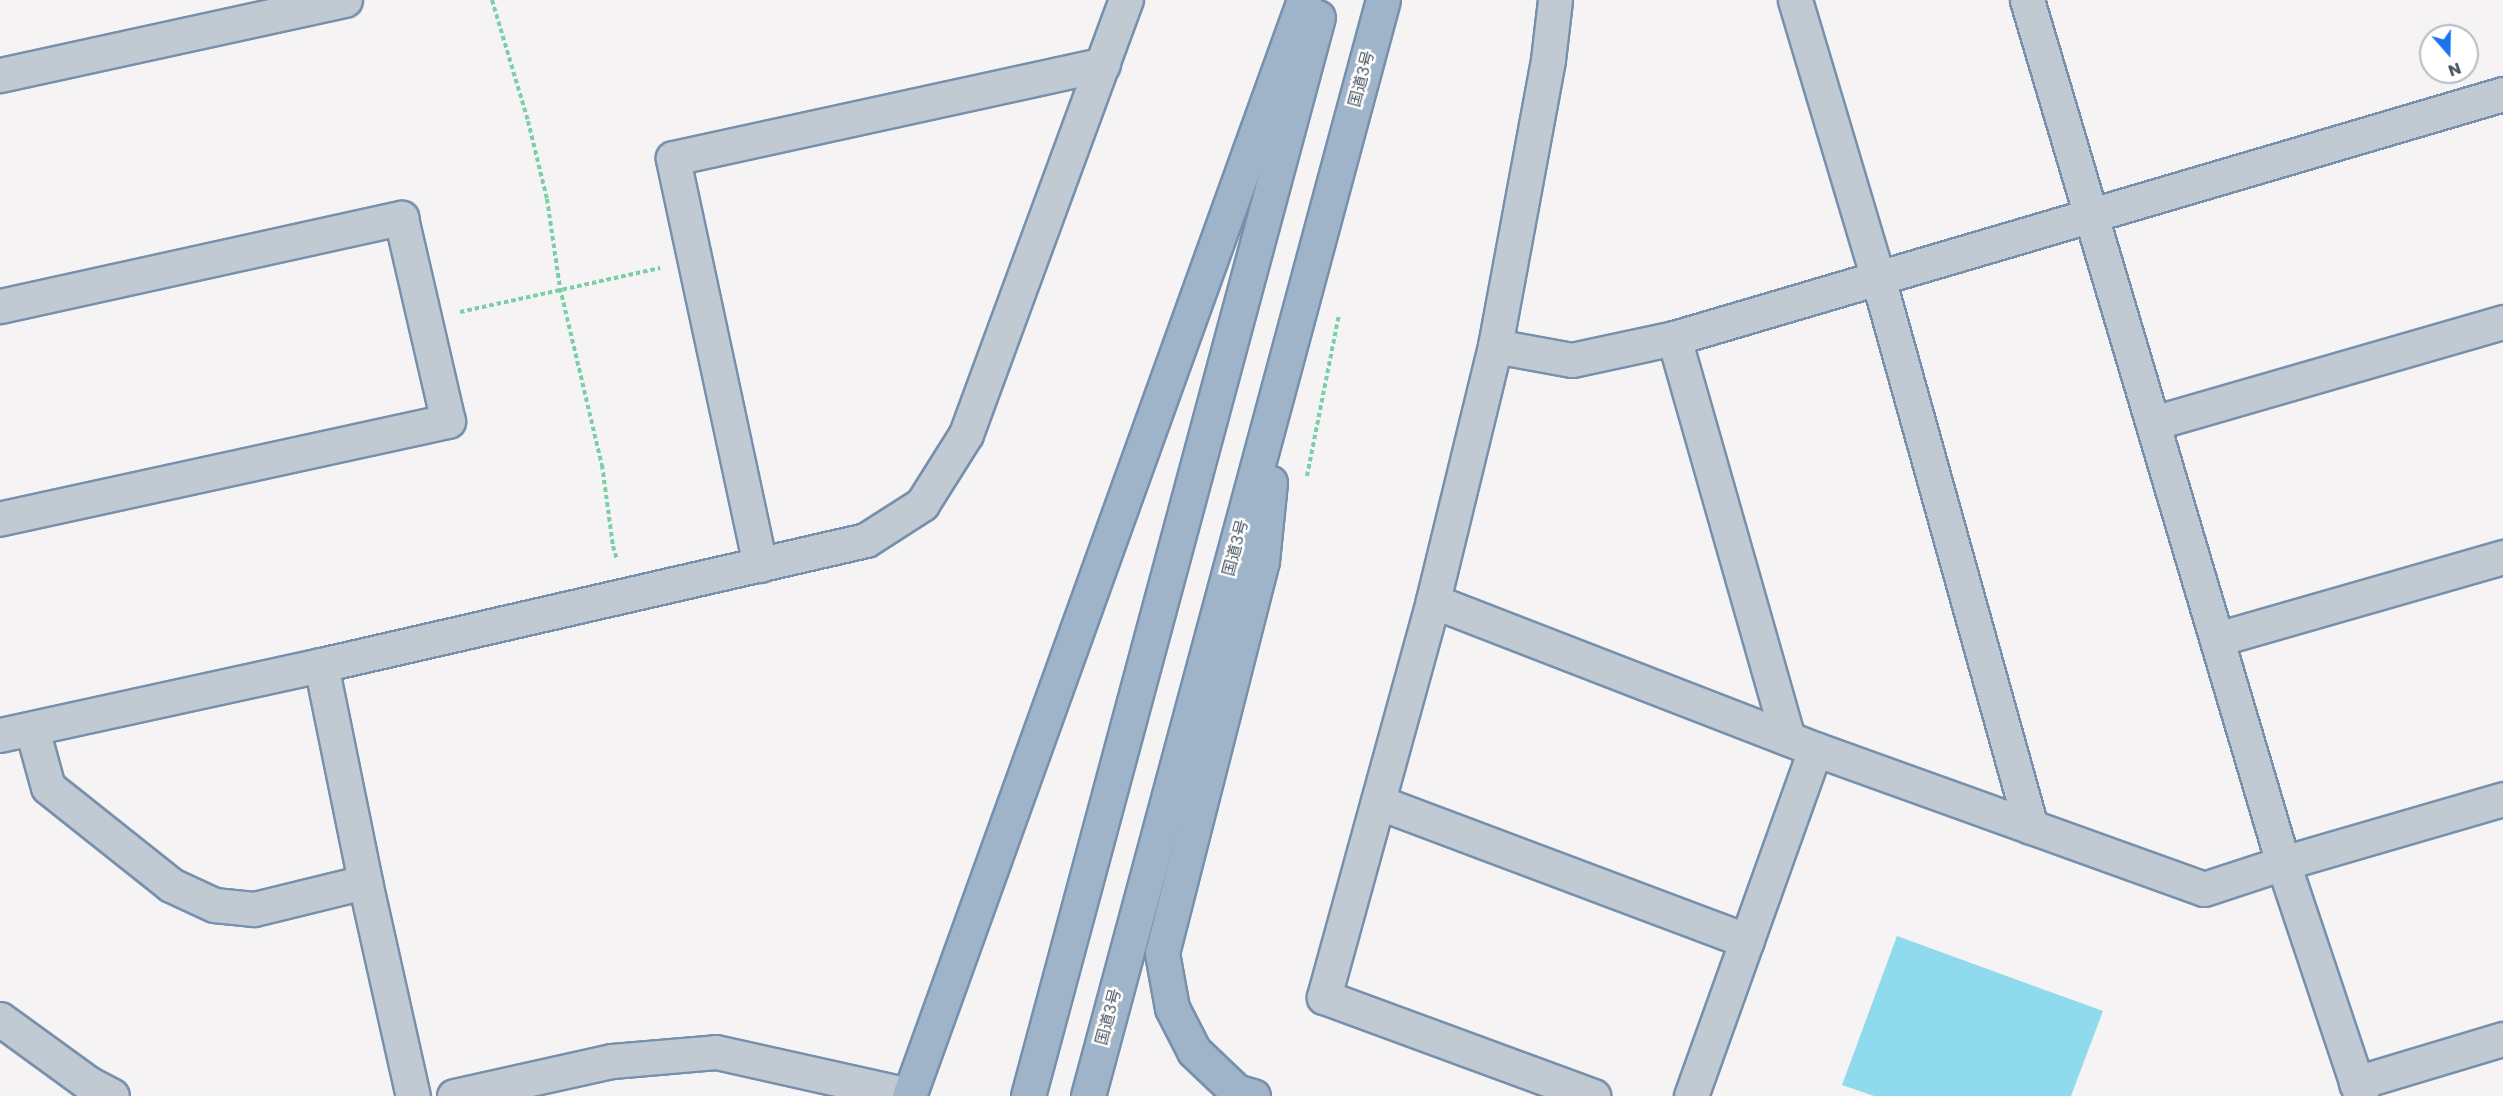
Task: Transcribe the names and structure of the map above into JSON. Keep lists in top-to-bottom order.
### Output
{
  "streets": {
    "highway": ["国道3号"]
  },
  "north": "bottom"
}
